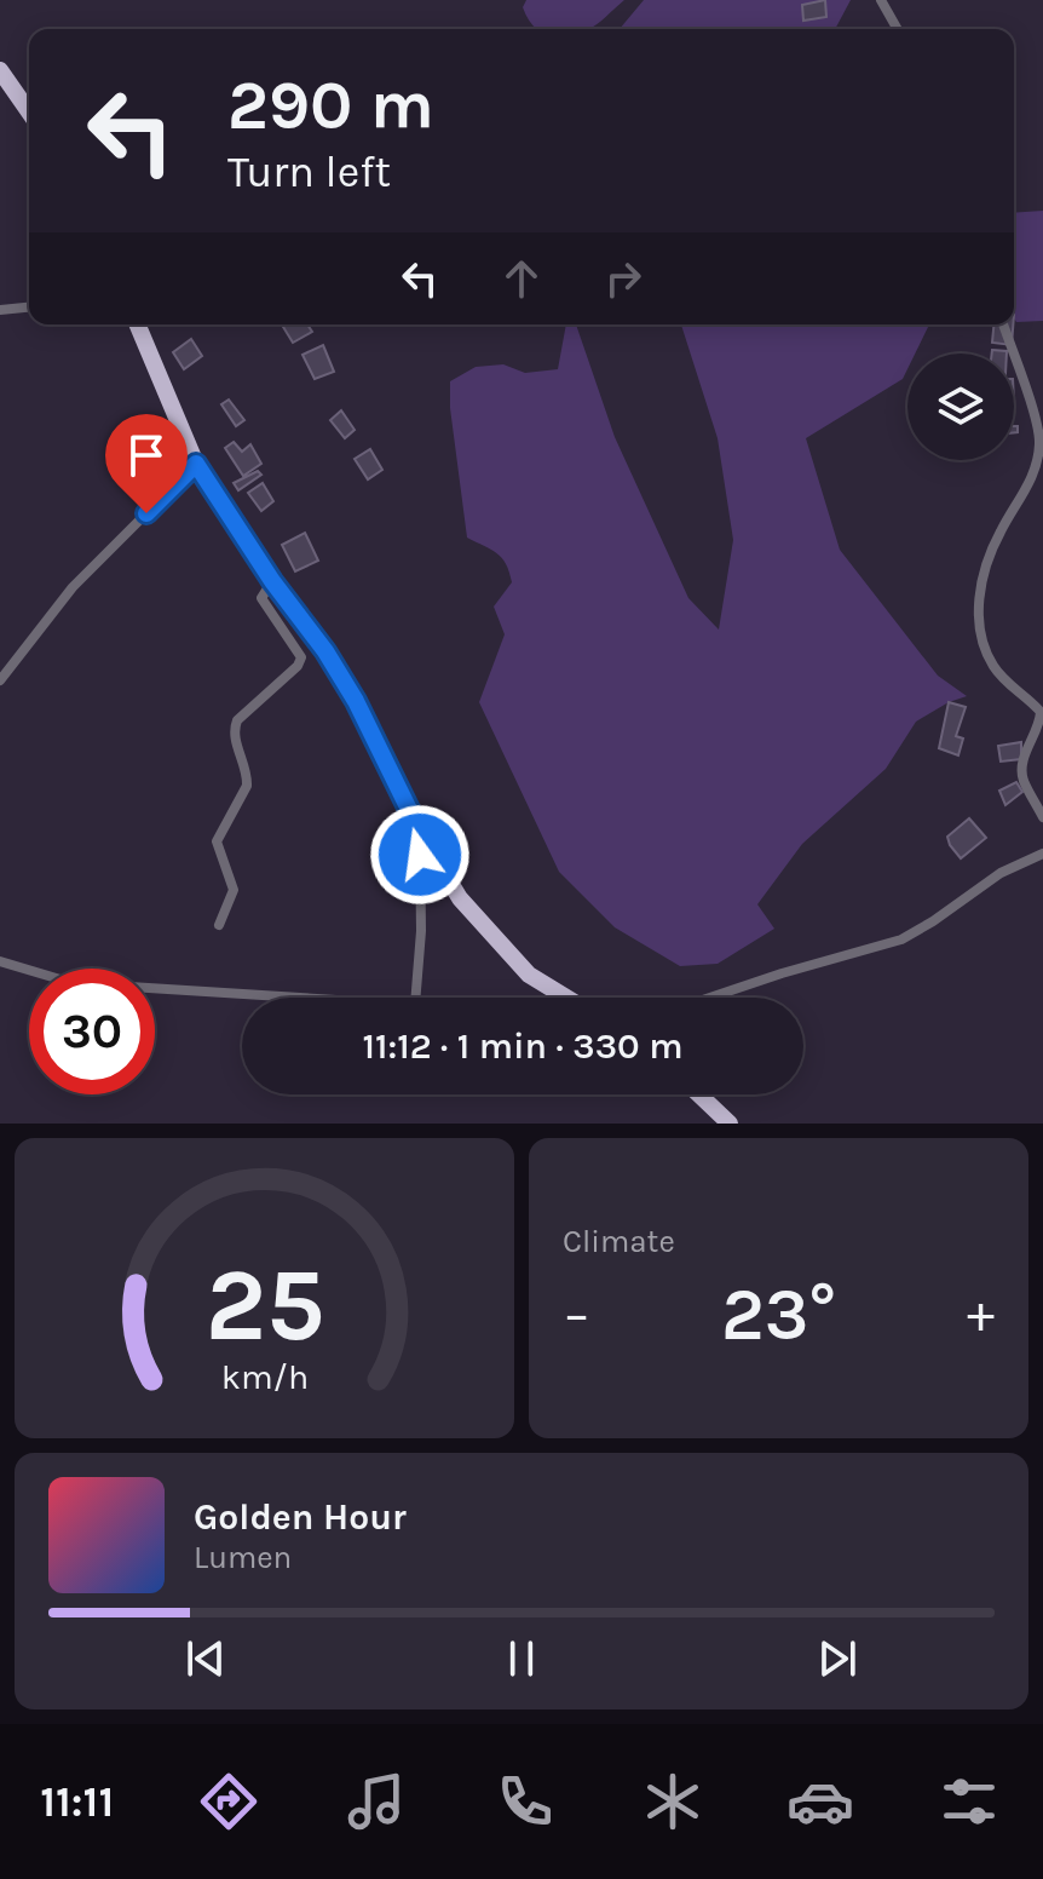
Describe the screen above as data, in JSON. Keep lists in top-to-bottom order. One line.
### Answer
{"page":{"turn":["290 m","Turn left"],"limit":"30","trip":"11:12 · 1 min · 330 m","tile":"Climate","heat":["−","23°","+"],"song":["Golden Hour","Lumen"],"tabs":"11:11","gauge":["25","km/h"]}}
